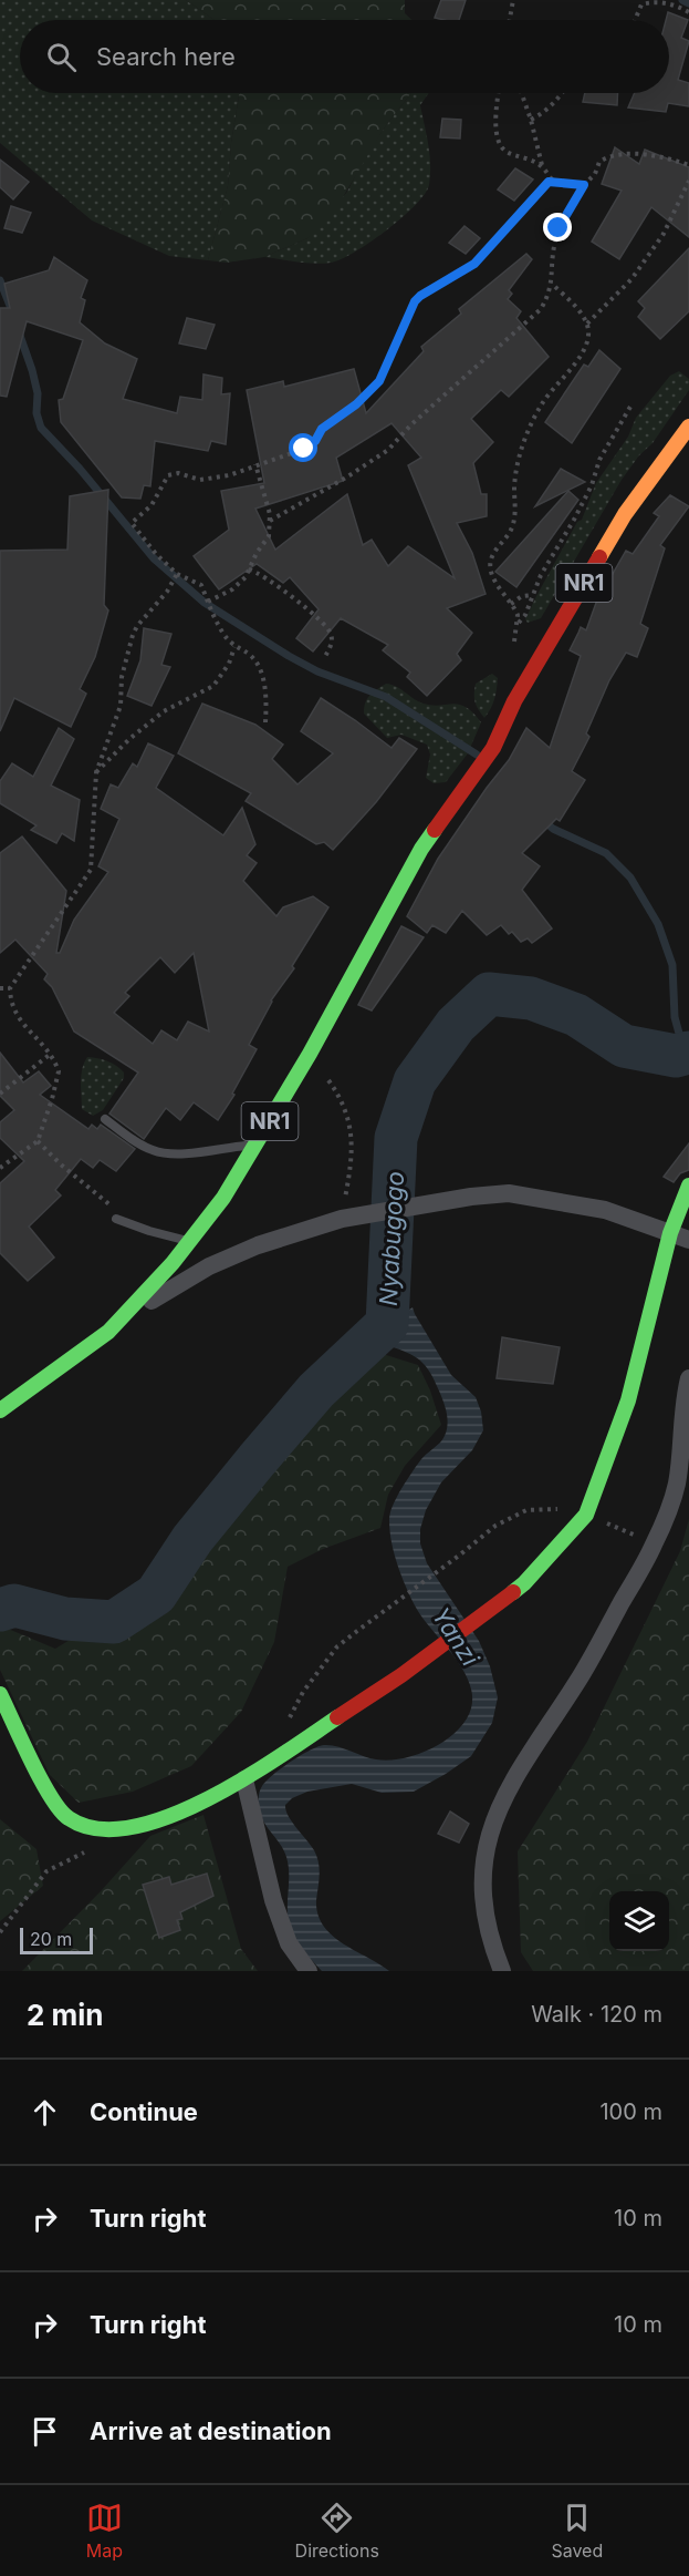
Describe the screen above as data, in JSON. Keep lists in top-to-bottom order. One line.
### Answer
{"streets":{"main road":["NR1"]},"water":["Nyabugogo","Yanzi"],"scale_bar":"20 m","page":{"search":"Search here","scale":"20 m","heading":["2 min","Walk · 120 m"],"list":[["Continue","100 m"],["Turn right","10 m"],["Turn right","10 m"],"Arrive at destination"],"nav":["Map","Directions","Saved"]}}
